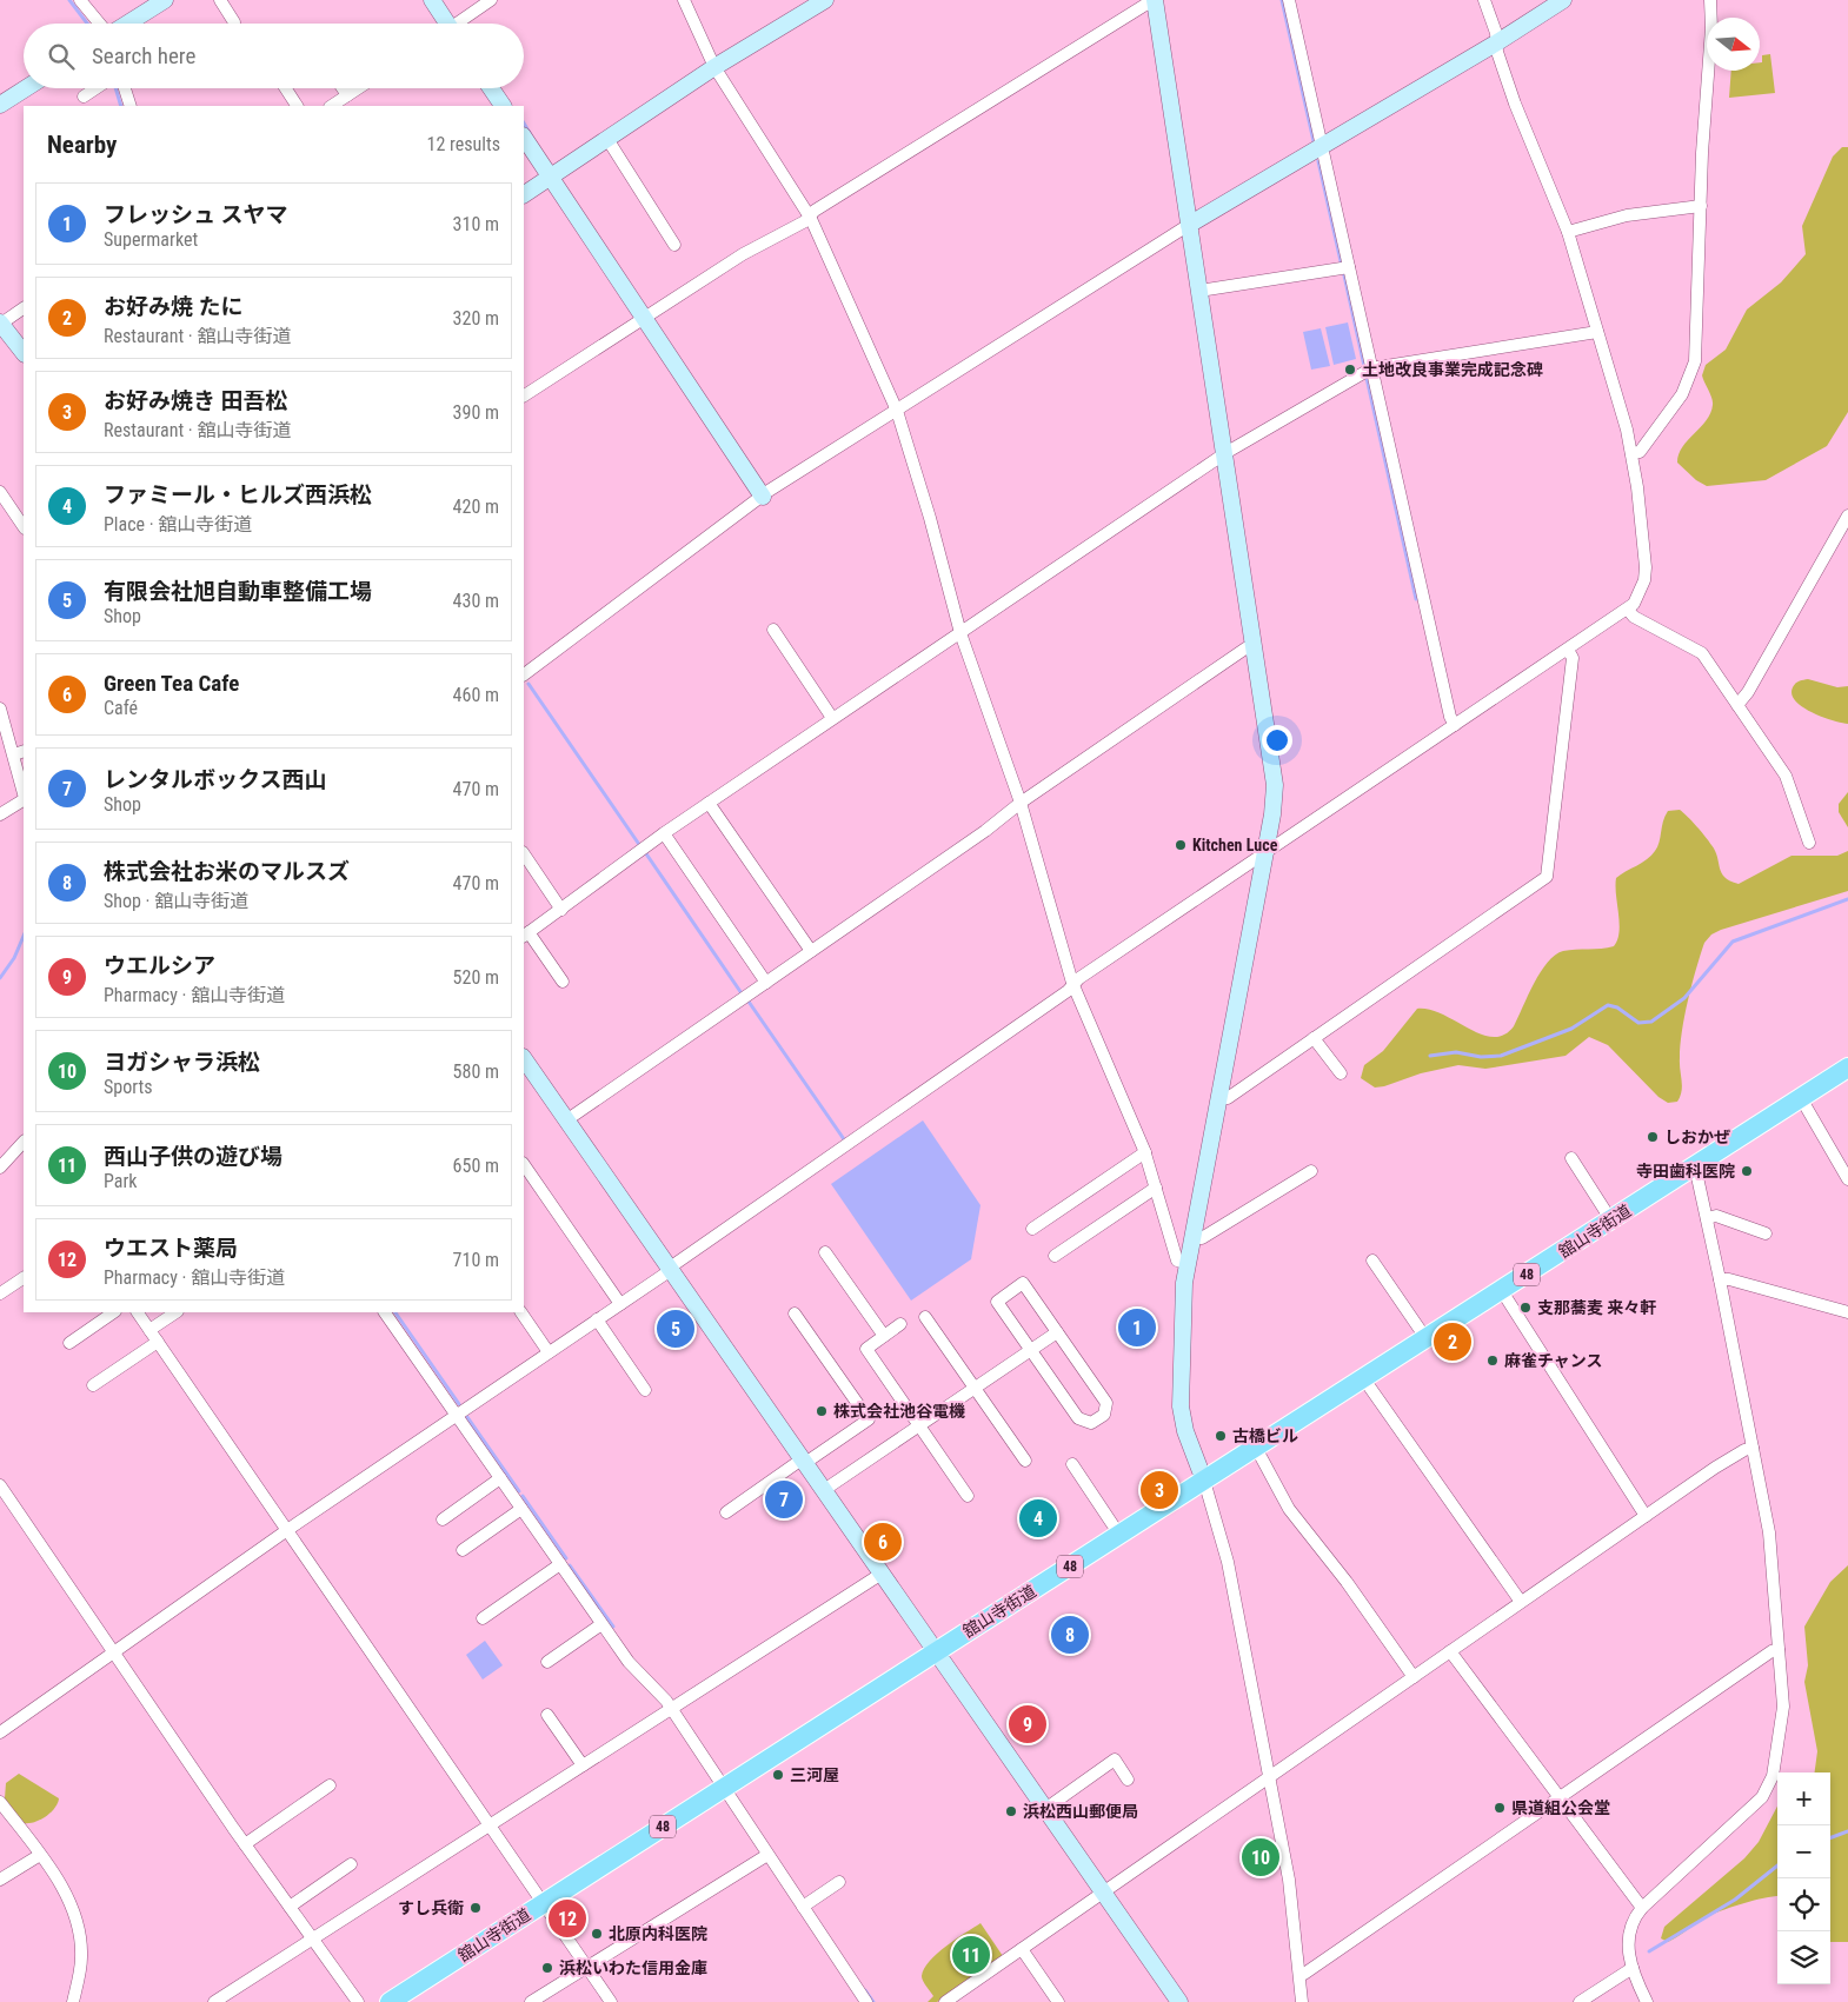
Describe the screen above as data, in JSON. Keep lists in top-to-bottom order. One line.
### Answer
{"streets":{"main road":["舘山寺街道","48"]},"places":["土地改良事業完成記念碑","Kitchen Luce","しおかぜ","寺田歯科医院","支那蕎麦 来々軒","麻雀チャンス","株式会社池谷電機","古橋ビル","三河屋","県道組公会堂","浜松西山郵便局","すし兵衛","北原内科医院","浜松いわた信用金庫"],"north":"right","page":{"search":"Search here","heading":["Nearby","12 results"],"list":[{"mark":"1","name":"フレッシュ スヤマ","note":"Supermarket","value":"310 m"},{"mark":"2","name":"お好み焼 たに","note":"Restaurant · 舘山寺街道","value":"320 m"},{"mark":"3","name":"お好み焼き 田吾松","note":"Restaurant · 舘山寺街道","value":"390 m"},{"mark":"4","name":"ファミール・ヒルズ西浜松","note":"Place · 舘山寺街道","value":"420 m"},{"mark":"5","name":"有限会社旭自動車整備工場","note":"Shop","value":"430 m"},{"mark":"6","name":"Green Tea Cafe","note":"Café","value":"460 m"},{"mark":"7","name":"レンタルボックス西山","note":"Shop","value":"470 m"},{"mark":"8","name":"株式会社お米のマルスズ","note":"Shop · 舘山寺街道","value":"470 m"},{"mark":"9","name":"ウエルシア","note":"Pharmacy · 舘山寺街道","value":"520 m"},{"mark":"10","name":"ヨガシャラ浜松","note":"Sports","value":"580 m"},{"mark":"11","name":"西山子供の遊び場","note":"Park","value":"650 m"},{"mark":"12","name":"ウエスト薬局","note":"Pharmacy · 舘山寺街道","value":"710 m"}],"pins":["1","5","2","3","7","4","6","8","9","10","12","11"],"map_buttons":["+","−"]}}
